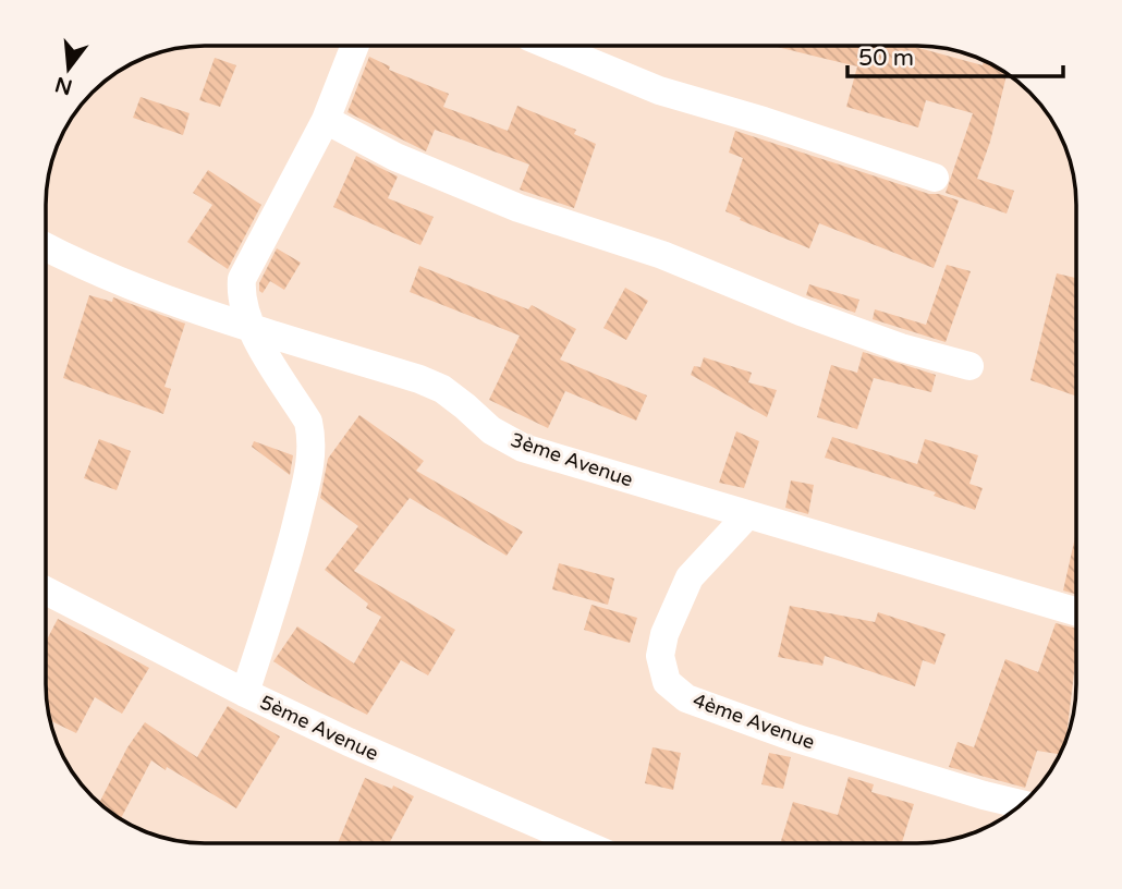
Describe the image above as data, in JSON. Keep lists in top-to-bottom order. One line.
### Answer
{"streets":{"street":["3ème Avenue","4ème Avenue","5ème Avenue"]},"crossings":[["3ème Avenue","4ème Avenue"]],"scale_bar":"50 m","north":"bottom"}
